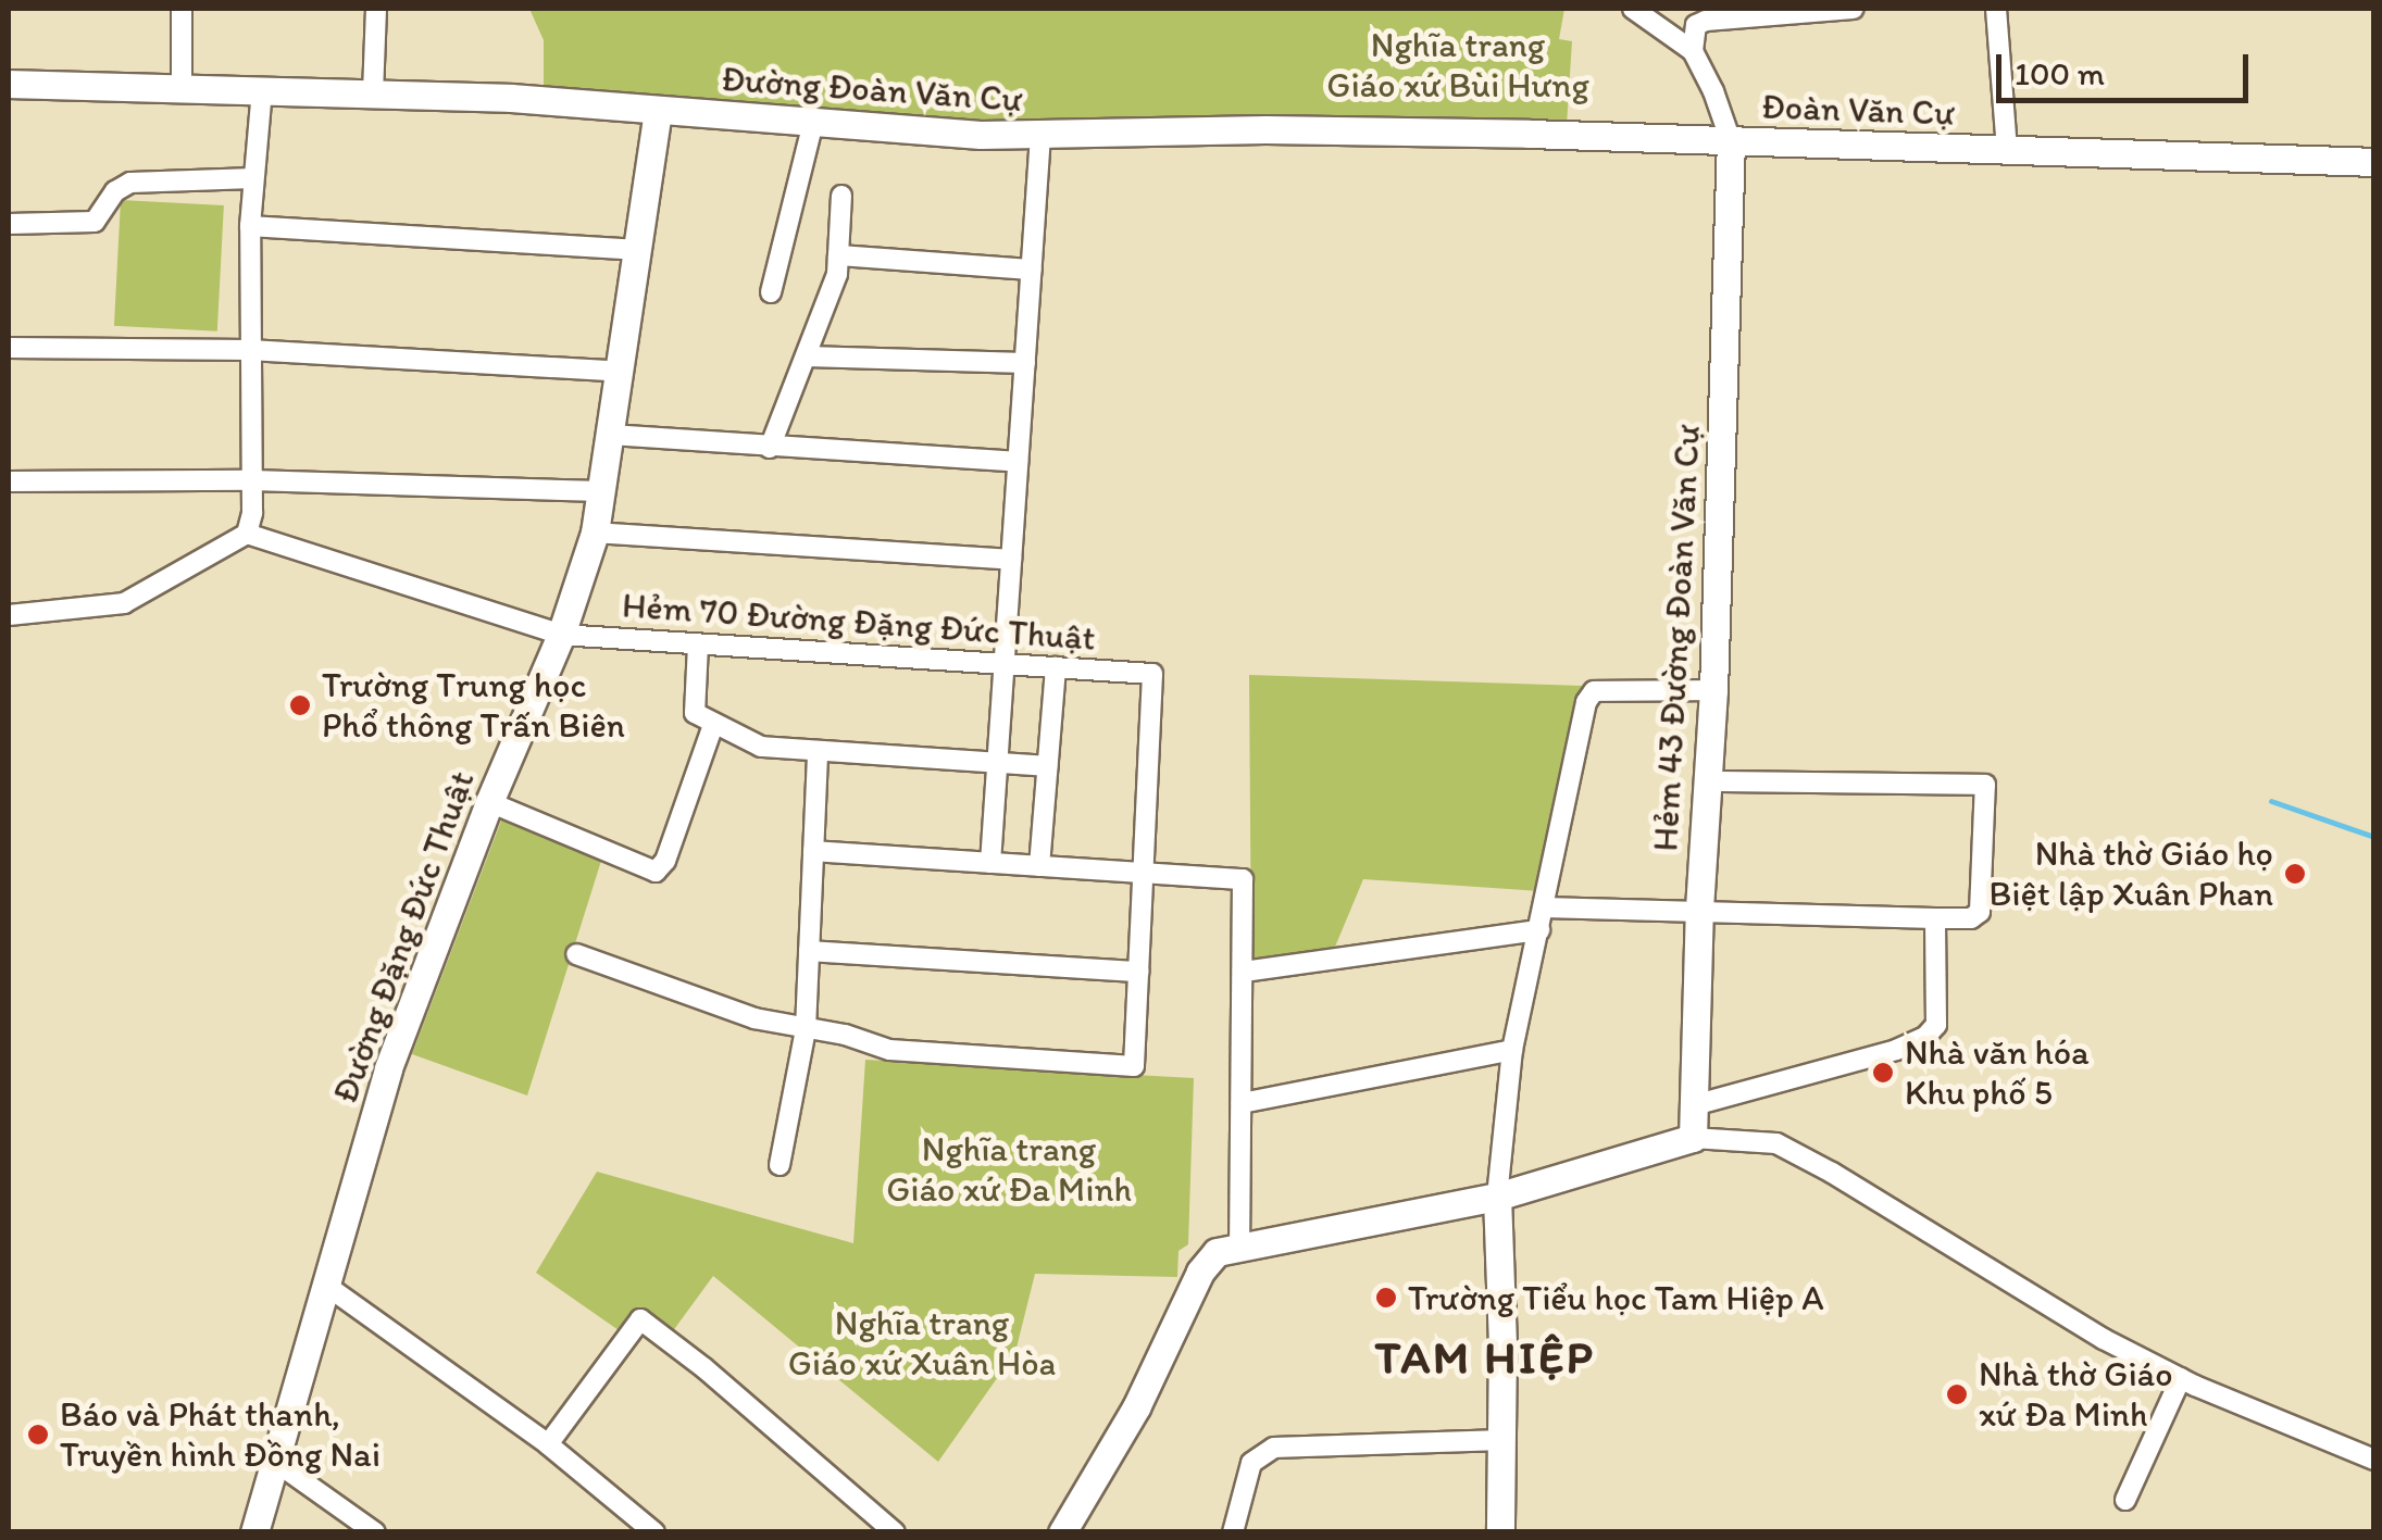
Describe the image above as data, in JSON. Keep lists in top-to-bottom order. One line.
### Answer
{"streets":{"street":["Đường Đoàn Văn Cự","Đoàn Văn Cự","Hẻm 70 Đường Đặng Đức Thuật","Hẻm 43 Đường Đoàn Văn Cự","Đường Đặng Đức Thuật"]},"crossings":[["Đường Đoàn Văn Cự","Đoàn Văn Cự"],["Đường Đoàn Văn Cự","Hẻm 43 Đường Đoàn Văn Cự"],["Đường Đoàn Văn Cự","Đường Đặng Đức Thuật"],["Đoàn Văn Cự","Hẻm 43 Đường Đoàn Văn Cự"],["Hẻm 70 Đường Đặng Đức Thuật","Đường Đặng Đức Thuật"]],"districts":["TAM HIỆP"],"parks":["Nghĩa trang Giáo xứ Bùi Hưng","Nghĩa trang Giáo xứ Đa Minh","Nghĩa trang Giáo xứ Xuân Hòa"],"places":["Trường Trung học Phổ thông Trấn Biên","Nhà thờ Giáo họ Biệt lập Xuân Phan","Nhà văn hóa Khu phố 5","Trường Tiểu học Tam Hiệp A","Nhà thờ Giáo xứ Đa Minh","Báo và Phát thanh, Truyền hình Đồng Nai"],"scale_bar":"100 m"}
